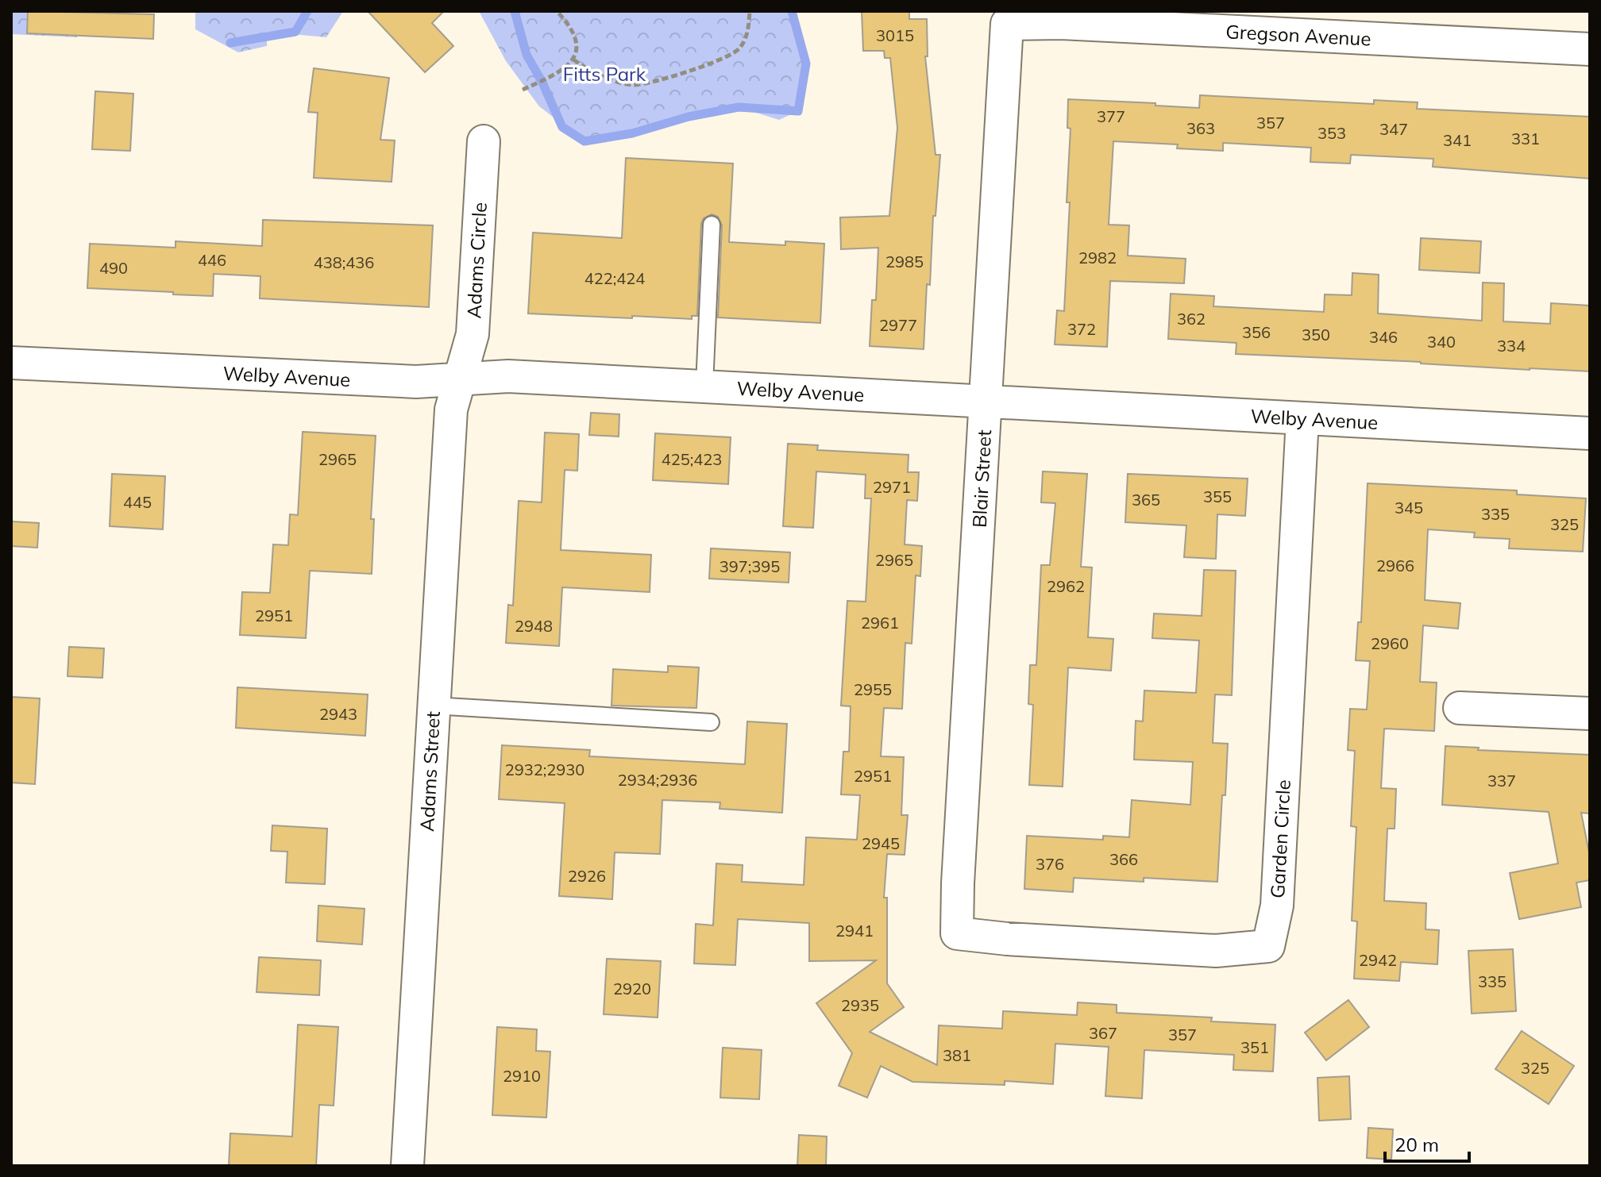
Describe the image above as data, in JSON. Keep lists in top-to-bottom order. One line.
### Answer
{"streets":{"street":["Gregson Avenue","Adams Circle","Welby Avenue","Blair Street","Adams Street","Garden Circle"]},"crossings":[["Gregson Avenue","Blair Street"],["Adams Circle","Welby Avenue"],["Adams Circle","Adams Street"],["Welby Avenue","Blair Street"],["Welby Avenue","Adams Street"],["Welby Avenue","Garden Circle"],["Blair Street","Garden Circle"]],"parks":["Fitts Park"],"house_numbers":["3015","377","357","363","347","353","331","341","2982","446","2985","438;436","490","422;424","362","2977","372","356","350","346","340","334","2965","425;423","2971","355","365","445","345","335","325","2965","2966","397;395","2962","2951","2961","2948","2960","2955","2943","2932;2930","2951","2934;2936","337","2945","366","376","2926","2941","2942","335","2920","2935","367","357","351","381","325","2910"],"scale_bar":"20 m"}
